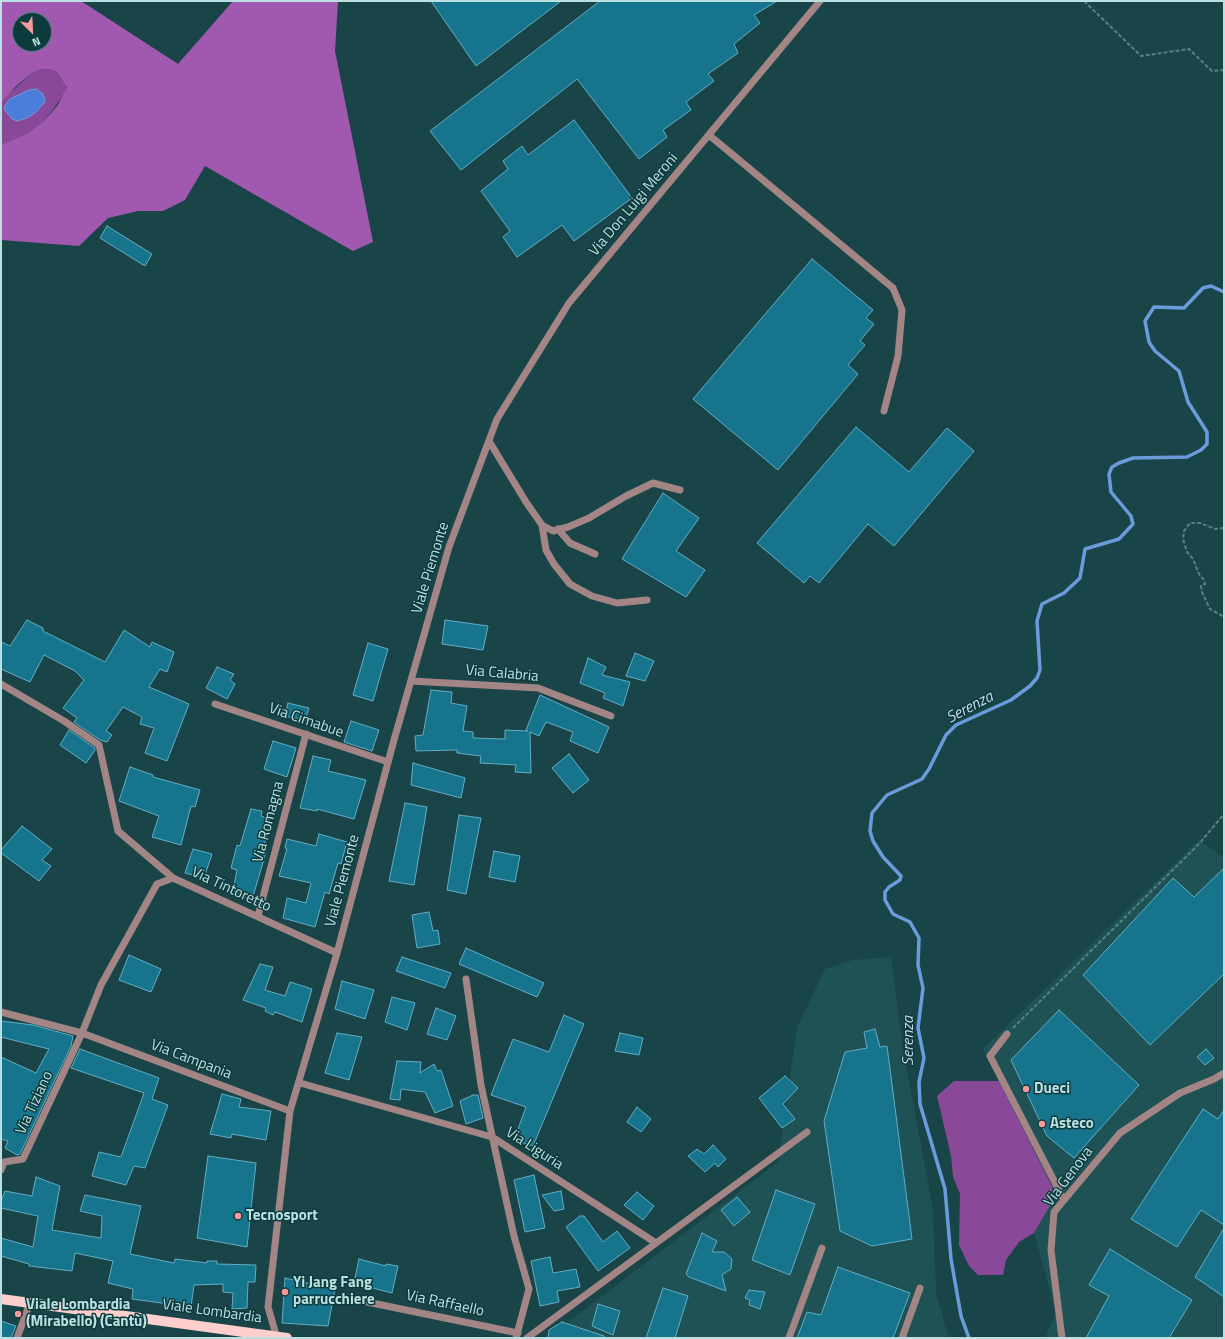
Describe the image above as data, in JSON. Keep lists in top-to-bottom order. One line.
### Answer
{"streets":{"main road":["Viale Lombardia"],"street":["Via Don Luigi Meroni","Viale Piemonte","Via Calabria","Via Cimabue","Via Romagna","Via Tintoretto","Via Campania","Via Tiziano","Via Liguria","Via Genova","Via Raffaello"]},"crossings":[["Via Don Luigi Meroni","Viale Piemonte"],["Viale Piemonte","Via Calabria"],["Viale Piemonte","Via Cimabue"],["Viale Piemonte","Via Tintoretto"],["Viale Piemonte","Via Campania"],["Viale Piemonte","Viale Lombardia"],["Via Cimabue","Via Romagna"],["Via Romagna","Via Tintoretto"],["Via Tintoretto","Via Campania"],["Via Tintoretto","Via Tiziano"],["Via Campania","Via Tiziano"]],"water":["Serenza"],"places":["Dueci","Asteco","Tecnosport","Yi Jang Fang parrucchiere","Viale Lombardia (Mirabello) (Cantù)"],"north":"bottom right"}
